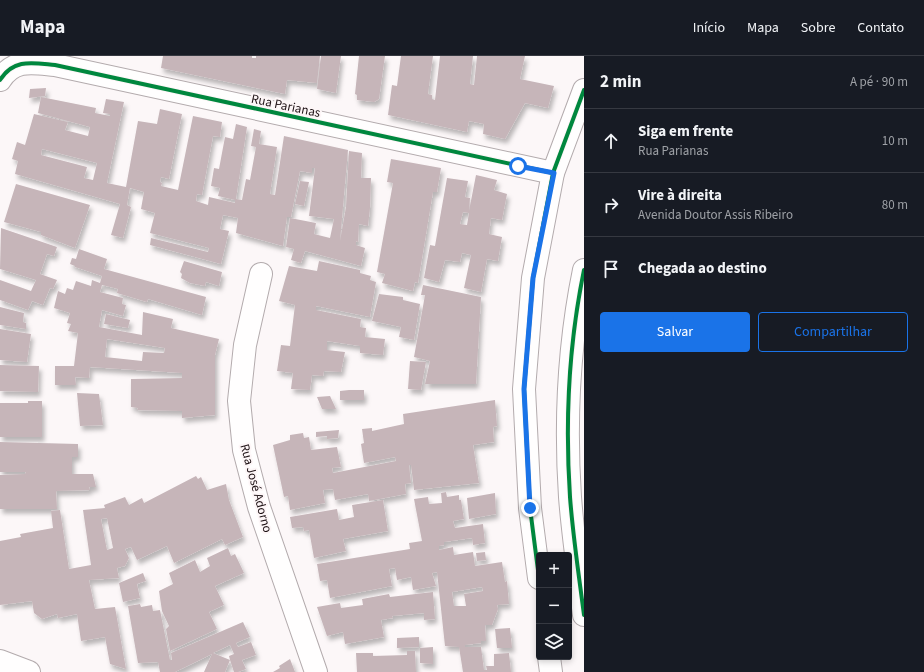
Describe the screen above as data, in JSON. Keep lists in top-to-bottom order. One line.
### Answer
{"streets":{"street":["Rua Parianas","Rua José Adorno"]},"page":{"header":"Mapa","nav":["Início","Mapa","Sobre","Contato"],"heading":["2 min","A pé · 90 m"],"list":[["Siga em frente","Rua Parianas","10 m"],["Vire à direita","Avenida Doutor Assis Ribeiro","80 m"],"Chegada ao destino"],"buttons":["Salvar","Compartilhar"],"map_buttons":["+","−"]}}
